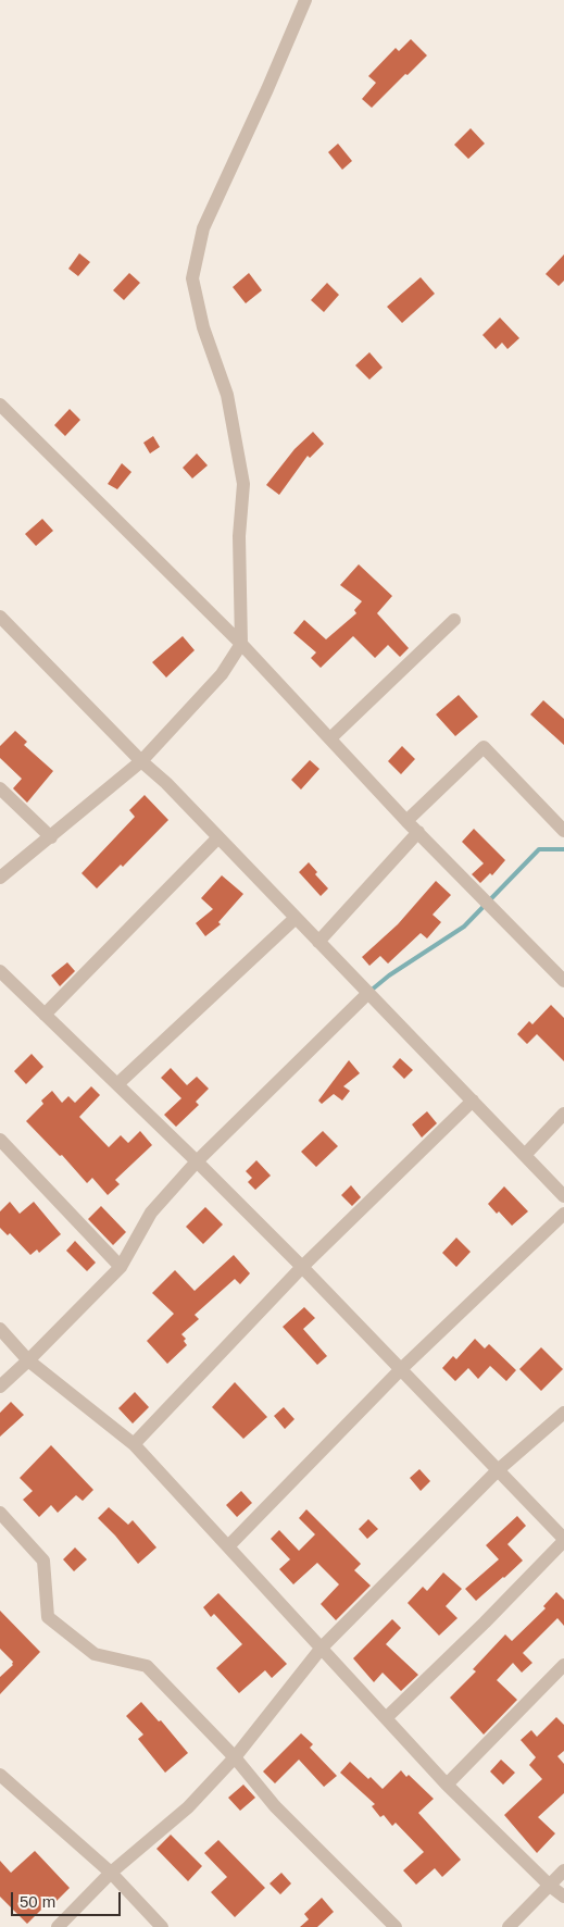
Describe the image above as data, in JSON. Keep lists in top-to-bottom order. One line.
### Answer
{"scale_bar":"50 m"}
